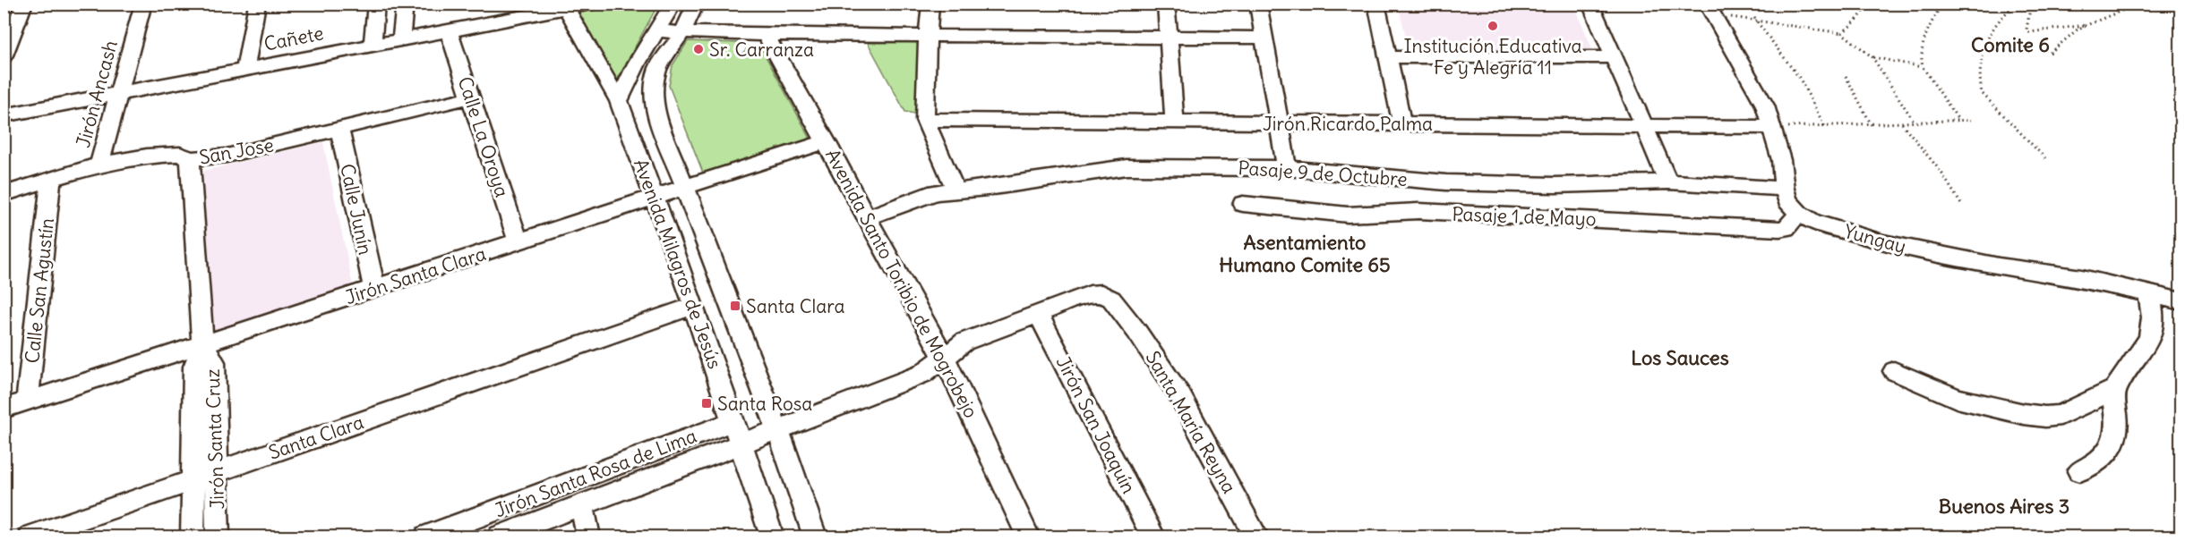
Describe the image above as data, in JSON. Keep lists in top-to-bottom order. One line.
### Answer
{"streets":{"street":["Cañete","Jirón Ancash","Jirón Ricardo Palma","Calle La Oroya","San Jose","Pasaje 9 de Octubre","Calle Junín","Pasaje 1 de Mayo","Yungay","Avenida Milagros de Jesús","Jirón Santa Clara","Avenida Santo Toribio de Mogrobejo","Calle San Agustín","Santa María Reyna","Jirón San Joaquín","Santa Clara","Jirón Santa Cruz","Jirón Santa Rosa de Lima"]},"crossings":[["Cañete","Jirón Ancash"],["Cañete","Calle La Oroya"],["Cañete","Avenida Milagros de Jesús"],["Jirón Ancash","San Jose"],["Calle La Oroya","San Jose"],["Calle La Oroya","Jirón Santa Clara"],["San Jose","Calle Junín"],["San Jose","Calle San Agustín"],["San Jose","Jirón Santa Cruz"],["Pasaje 9 de Octubre","Avenida Santo Toribio de Mogrobejo"],["Calle Junín","Jirón Santa Clara"],["Pasaje 1 de Mayo","Yungay"],["Avenida Milagros de Jesús","Jirón Santa Clara"],["Avenida Milagros de Jesús","Santa María Reyna"],["Avenida Milagros de Jesús","Santa Clara"],["Avenida Milagros de Jesús","Jirón Santa Rosa de Lima"],["Jirón Santa Clara","Avenida Santo Toribio de Mogrobejo"],["Jirón Santa Clara","Calle San Agustín"],["Jirón Santa Clara","Jirón Santa Cruz"],["Avenida Santo Toribio de Mogrobejo","Santa María Reyna"],["Santa María Reyna","Jirón San Joaquín"],["Santa María Reyna","Jirón Santa Rosa de Lima"],["Santa Clara","Jirón Santa Cruz"]],"districts":["Comite 6","Asentamiento Humano Comite 65","Los Sauces","Buenos Aires 3"],"places":{"other":["Institución Educativa Fe y Alegría 11","Sr. Carranza"],"transit":["Santa Clara","Santa Rosa"]}}
